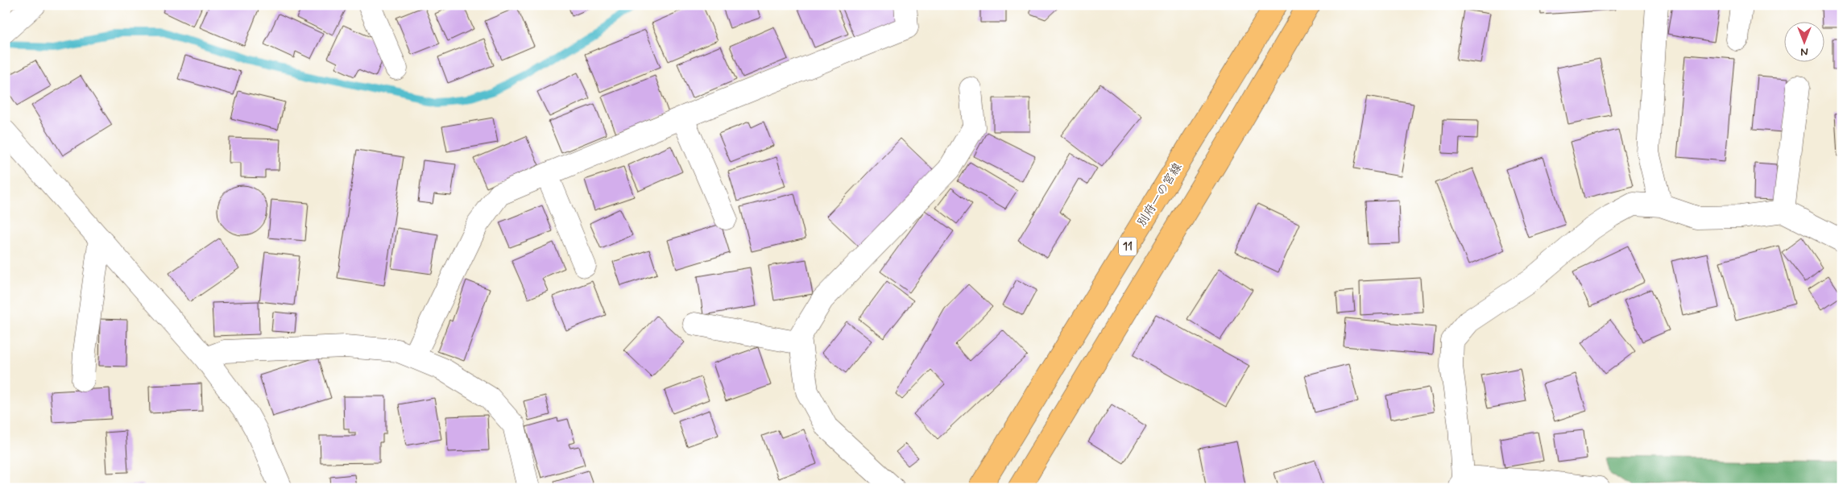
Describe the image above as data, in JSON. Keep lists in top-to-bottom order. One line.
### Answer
{"streets":{"main road":["別府一の宮線","11"]},"north":"bottom"}
